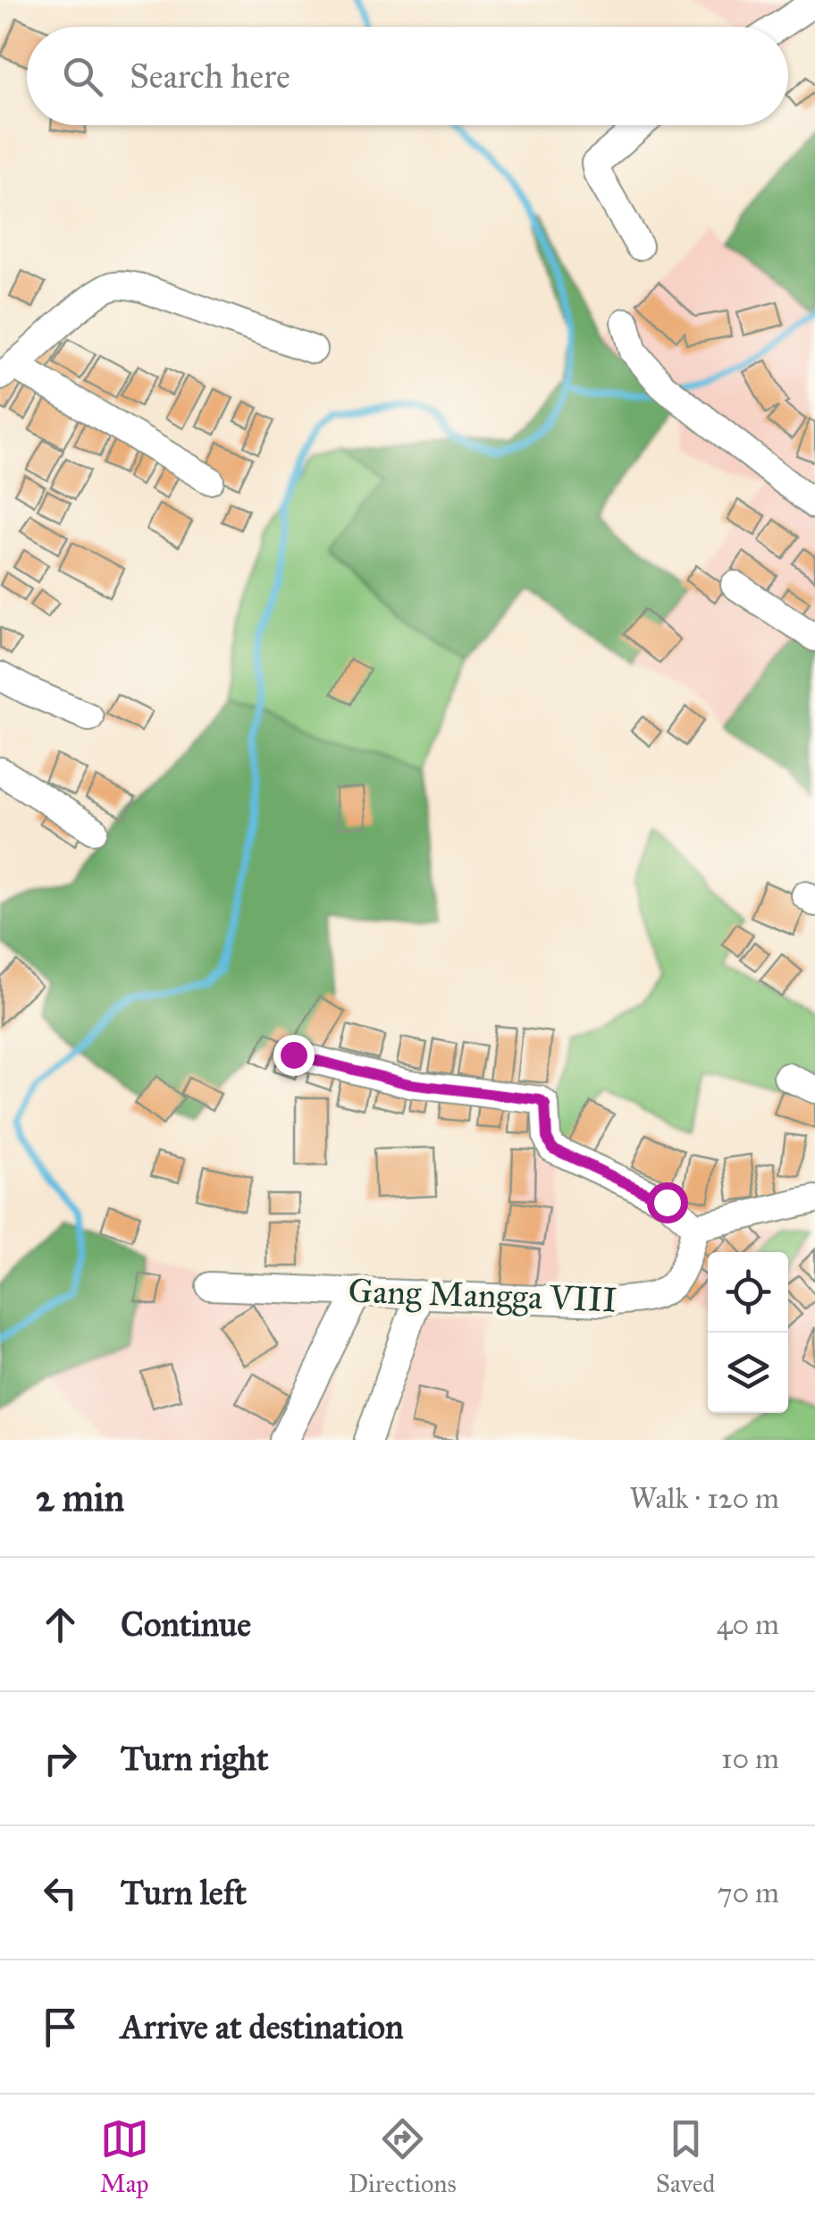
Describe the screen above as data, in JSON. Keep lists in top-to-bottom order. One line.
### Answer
{"streets":{"street":["Gang Mangga VIII"]},"page":{"search":"Search here","heading":["2 min","Walk · 120 m"],"list":[["Continue","40 m"],["Turn right","10 m"],["Turn left","70 m"],"Arrive at destination"],"nav":["Map","Directions","Saved"]}}
